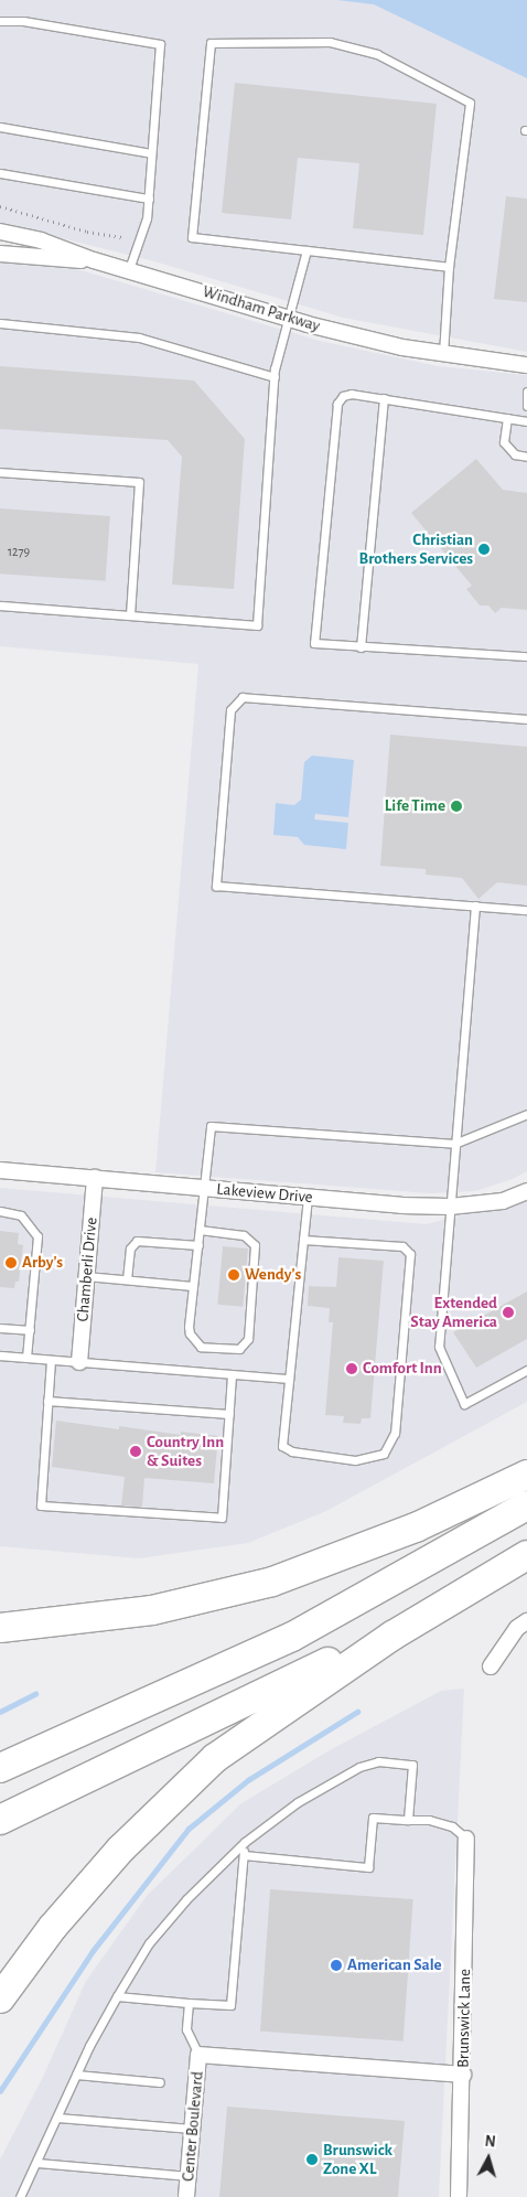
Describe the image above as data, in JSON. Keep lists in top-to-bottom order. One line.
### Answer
{"streets":{"street":["Windham Parkway","Lakeview Drive","Chamberli Drive","Brunswick Lane","Center Boulevard"]},"crossings":[["Lakeview Drive","Chamberli Drive"]],"places":["Christian Brothers Services","Life Time","Arby's","Wendy's","Extended Stay America","Comfort Inn","Country Inn & Suites","American Sale","Brunswick Zone XL"],"house_numbers":["1279"],"north":"top"}
